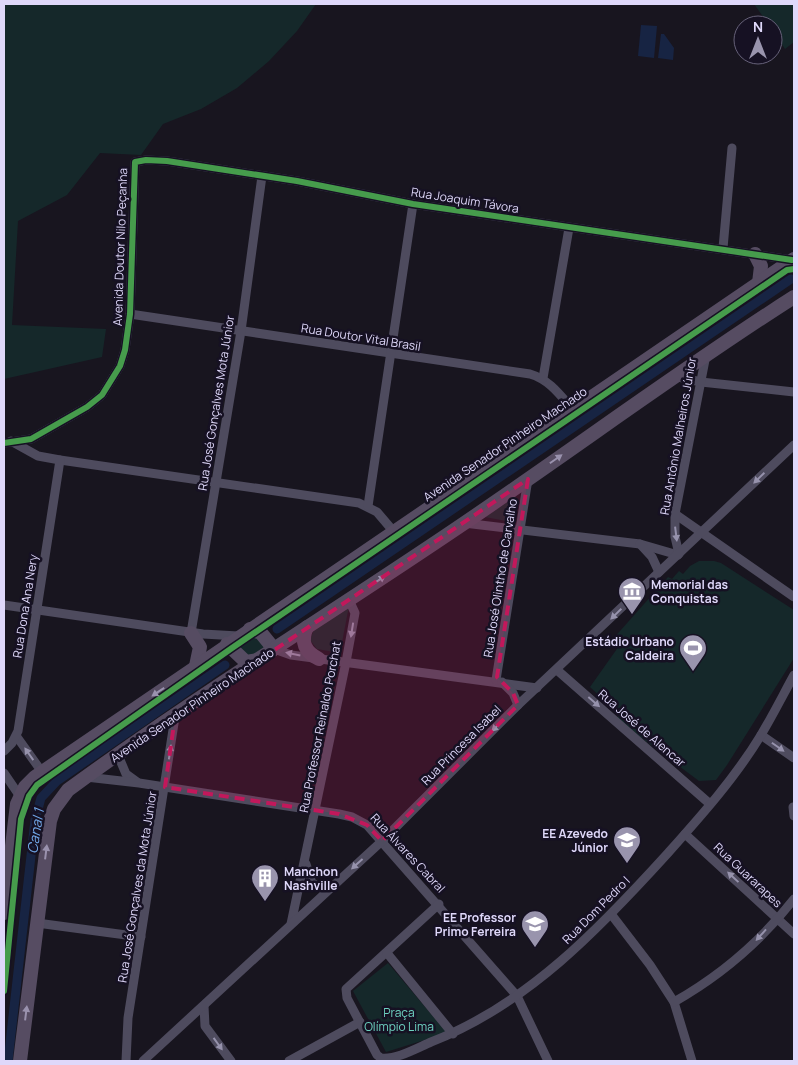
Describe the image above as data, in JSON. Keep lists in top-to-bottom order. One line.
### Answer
{"streets":{"main road":["Avenida Senador Pinheiro Machado"],"street":["Rua Joaquim Távora","Avenida Doutor Nilo Peçanha","Rua Doutor Vital Brasil","Rua José Gonçalves Mota Júnior","Rua Antônio Malheiros Júnior","Rua José Olintho de Carvalho","Rua Dona Ana Nery","Rua Professor Reinaldo Porchat","Rua José de Alencar","Rua Princesa Isabel","Rua Álvares Cabral","Rua Guararapes","Rua José Gonçalves da Mota Júnior","Rua Dom Pedro I"]},"crossings":[["Rua Joaquim Távora","Avenida Doutor Nilo Peçanha"],["Rua Joaquim Távora","Rua José Gonçalves Mota Júnior"],["Rua Joaquim Távora","Avenida Senador Pinheiro Machado"],["Avenida Doutor Nilo Peçanha","Rua Doutor Vital Brasil"],["Rua Doutor Vital Brasil","Rua José Gonçalves Mota Júnior"],["Rua Antônio Malheiros Júnior","Avenida Senador Pinheiro Machado"],["Rua Antônio Malheiros Júnior","Rua Princesa Isabel"],["Avenida Senador Pinheiro Machado","Rua José Olintho de Carvalho"],["Avenida Senador Pinheiro Machado","Rua Professor Reinaldo Porchat"],["Avenida Senador Pinheiro Machado","Rua Álvares Cabral"],["Avenida Senador Pinheiro Machado","Rua José Gonçalves da Mota Júnior"],["Rua Professor Reinaldo Porchat","Rua Princesa Isabel"],["Rua Professor Reinaldo Porchat","Rua Álvares Cabral"],["Rua José de Alencar","Rua Princesa Isabel"],["Rua José de Alencar","Rua Dom Pedro I"],["Rua Princesa Isabel","Rua Álvares Cabral"],["Rua Álvares Cabral","Rua José Gonçalves da Mota Júnior"],["Rua Álvares Cabral","Rua Dom Pedro I"],["Rua Guararapes","Rua Dom Pedro I"]],"one_way":["Rua José de Alencar","Rua Princesa Isabel","Rua Guararapes"],"water":["Canal 1"],"parks":["Praça Olímpio Lima"],"places":{"museum":["Memorial das Conquistas"],"sports":["Estádio Urbano Caldeira"],"school or university":["EE Azevedo Júnior","EE Professor Primo Ferreira"],"building":["Manchon Nashville"]},"north":"top"}
